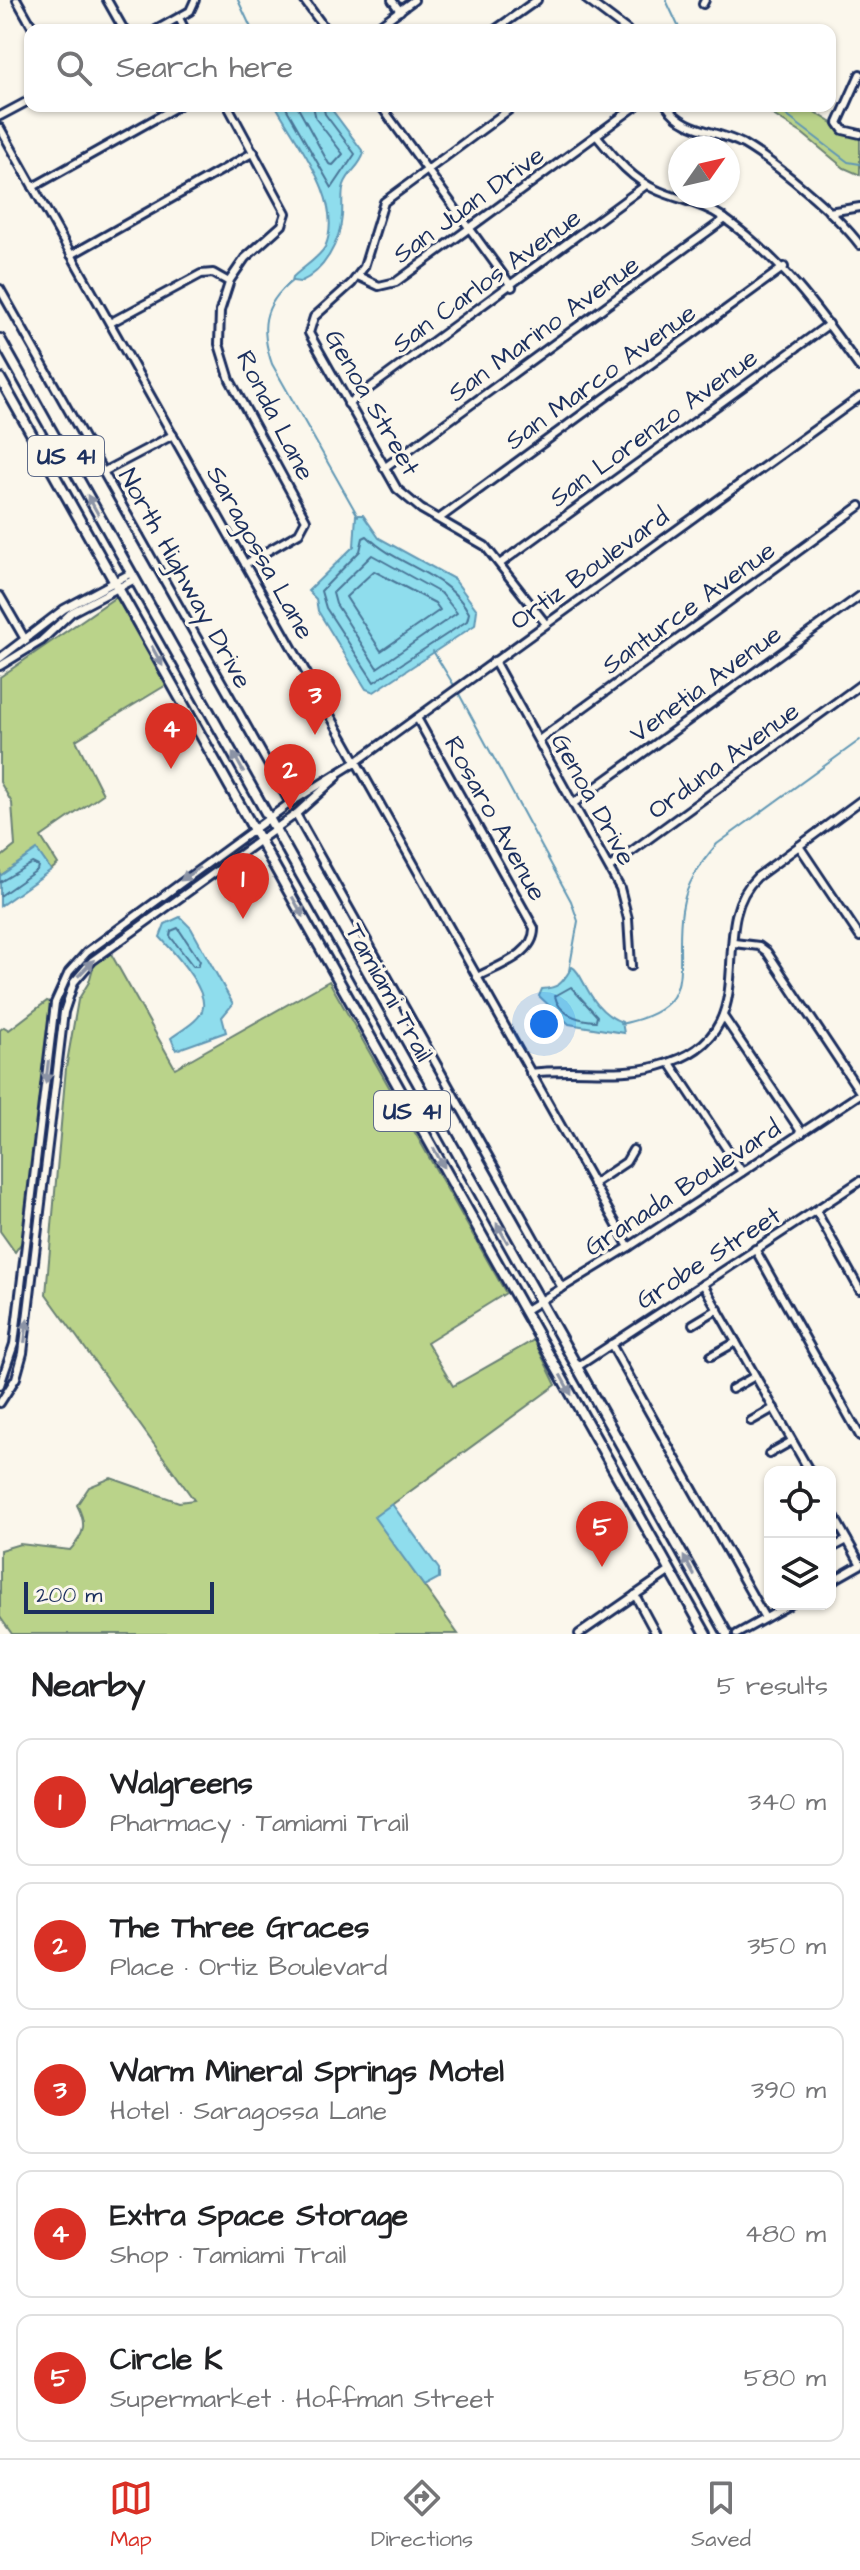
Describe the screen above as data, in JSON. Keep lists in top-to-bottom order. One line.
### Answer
{"streets":{"main road":["US 41","Tamiami Trail"],"street":["San Juan Drive","San Carlos Avenue","San Marino Avenue","San Marco Avenue","Genoa Street","Ronda Lane","San Lorenzo Avenue","Saragossa Lane","Ortiz Boulevard","North Highway Drive","Santurce Avenue","Venetia Avenue","Orduna Avenue","Genoa Drive","Rosaro Avenue","Granada Boulevard","Grobe Street"]},"crossings":[["San Juan Drive","Genoa Street"],["San Carlos Avenue","Genoa Street"],["San Marino Avenue","Genoa Street"],["San Marco Avenue","Genoa Street"],["Genoa Street","San Lorenzo Avenue"],["Genoa Street","Ortiz Boulevard"],["Ronda Lane","Saragossa Lane"],["US 41","Tamiami Trail"],["Saragossa Lane","Ortiz Boulevard"],["Saragossa Lane","Rosaro Avenue"],["Saragossa Lane","Granada Boulevard"],["Ortiz Boulevard","North Highway Drive"],["Ortiz Boulevard","Genoa Drive"],["Ortiz Boulevard","Rosaro Avenue"],["Ortiz Boulevard","Tamiami Trail"],["Santurce Avenue","Genoa Drive"],["Venetia Avenue","Genoa Drive"],["Orduna Avenue","Genoa Drive"],["Tamiami Trail","Granada Boulevard"],["Tamiami Trail","Grobe Street"]],"scale_bar":"200 m","north":"top right","page":{"search":"Search here","pins":["3","4","2","1","5"],"scale":"200 m","heading":["Nearby","5 results"],"list":[{"mark":"1","name":"Walgreens","note":"Pharmacy · Tamiami Trail","value":"340 m"},{"mark":"2","name":"The Three Graces","note":"Place · Ortiz Boulevard","value":"350 m"},{"mark":"3","name":"Warm Mineral Springs Motel","note":"Hotel · Saragossa Lane","value":"390 m"},{"mark":"4","name":"Extra Space Storage","note":"Shop · Tamiami Trail","value":"480 m"},{"mark":"5","name":"Circle K","note":"Supermarket · Hoffman Street","value":"580 m"}],"nav":["Map","Directions","Saved"]}}
